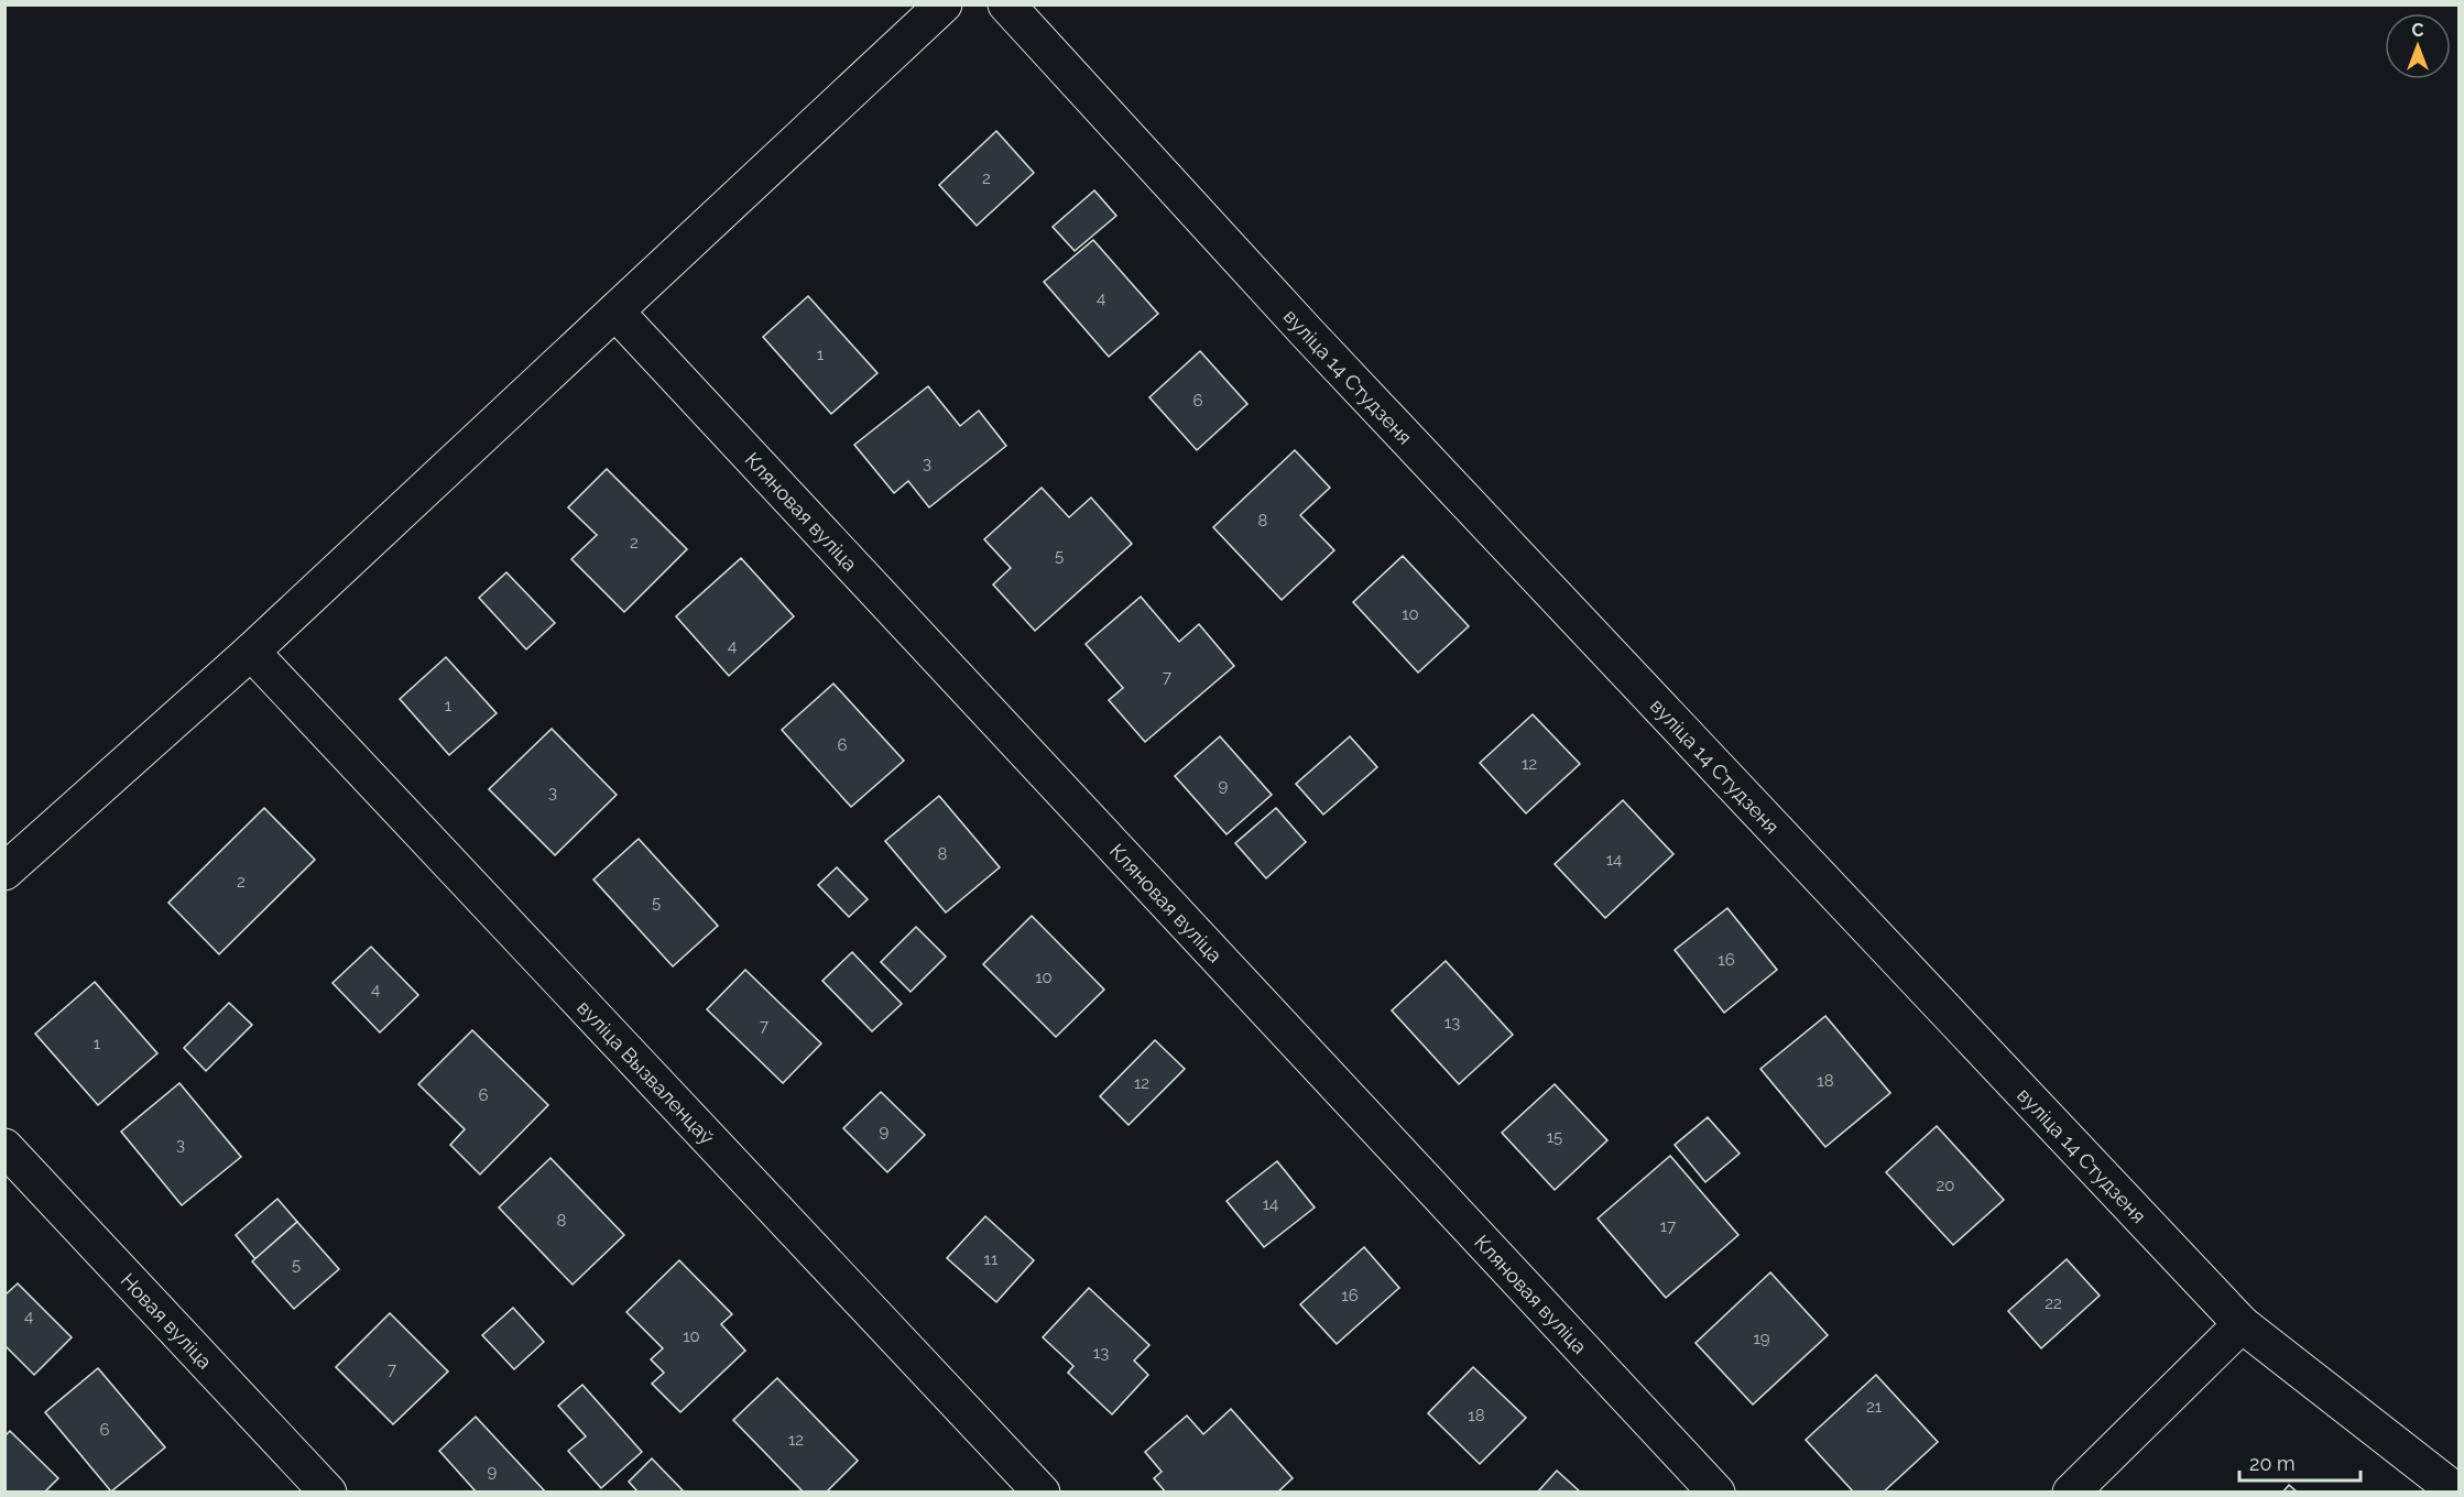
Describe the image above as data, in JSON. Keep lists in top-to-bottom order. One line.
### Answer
{"streets":{"street":["вуліца 14 Студзеня","Кляновая вуліца","вуліца Вызваленцаў","Новая вуліца"]},"house_numbers":["2","4","1","6","3","8","2","5","10","4","7","1","6","12","9","3","8","14","2","5","16","10","4","13","7","1","18","12","6","9","15","3","20","14","8","17","11","5","16","22","4","10","19","13","7","21","18","6","12","9"],"scale_bar":"20 m","north":"top"}
